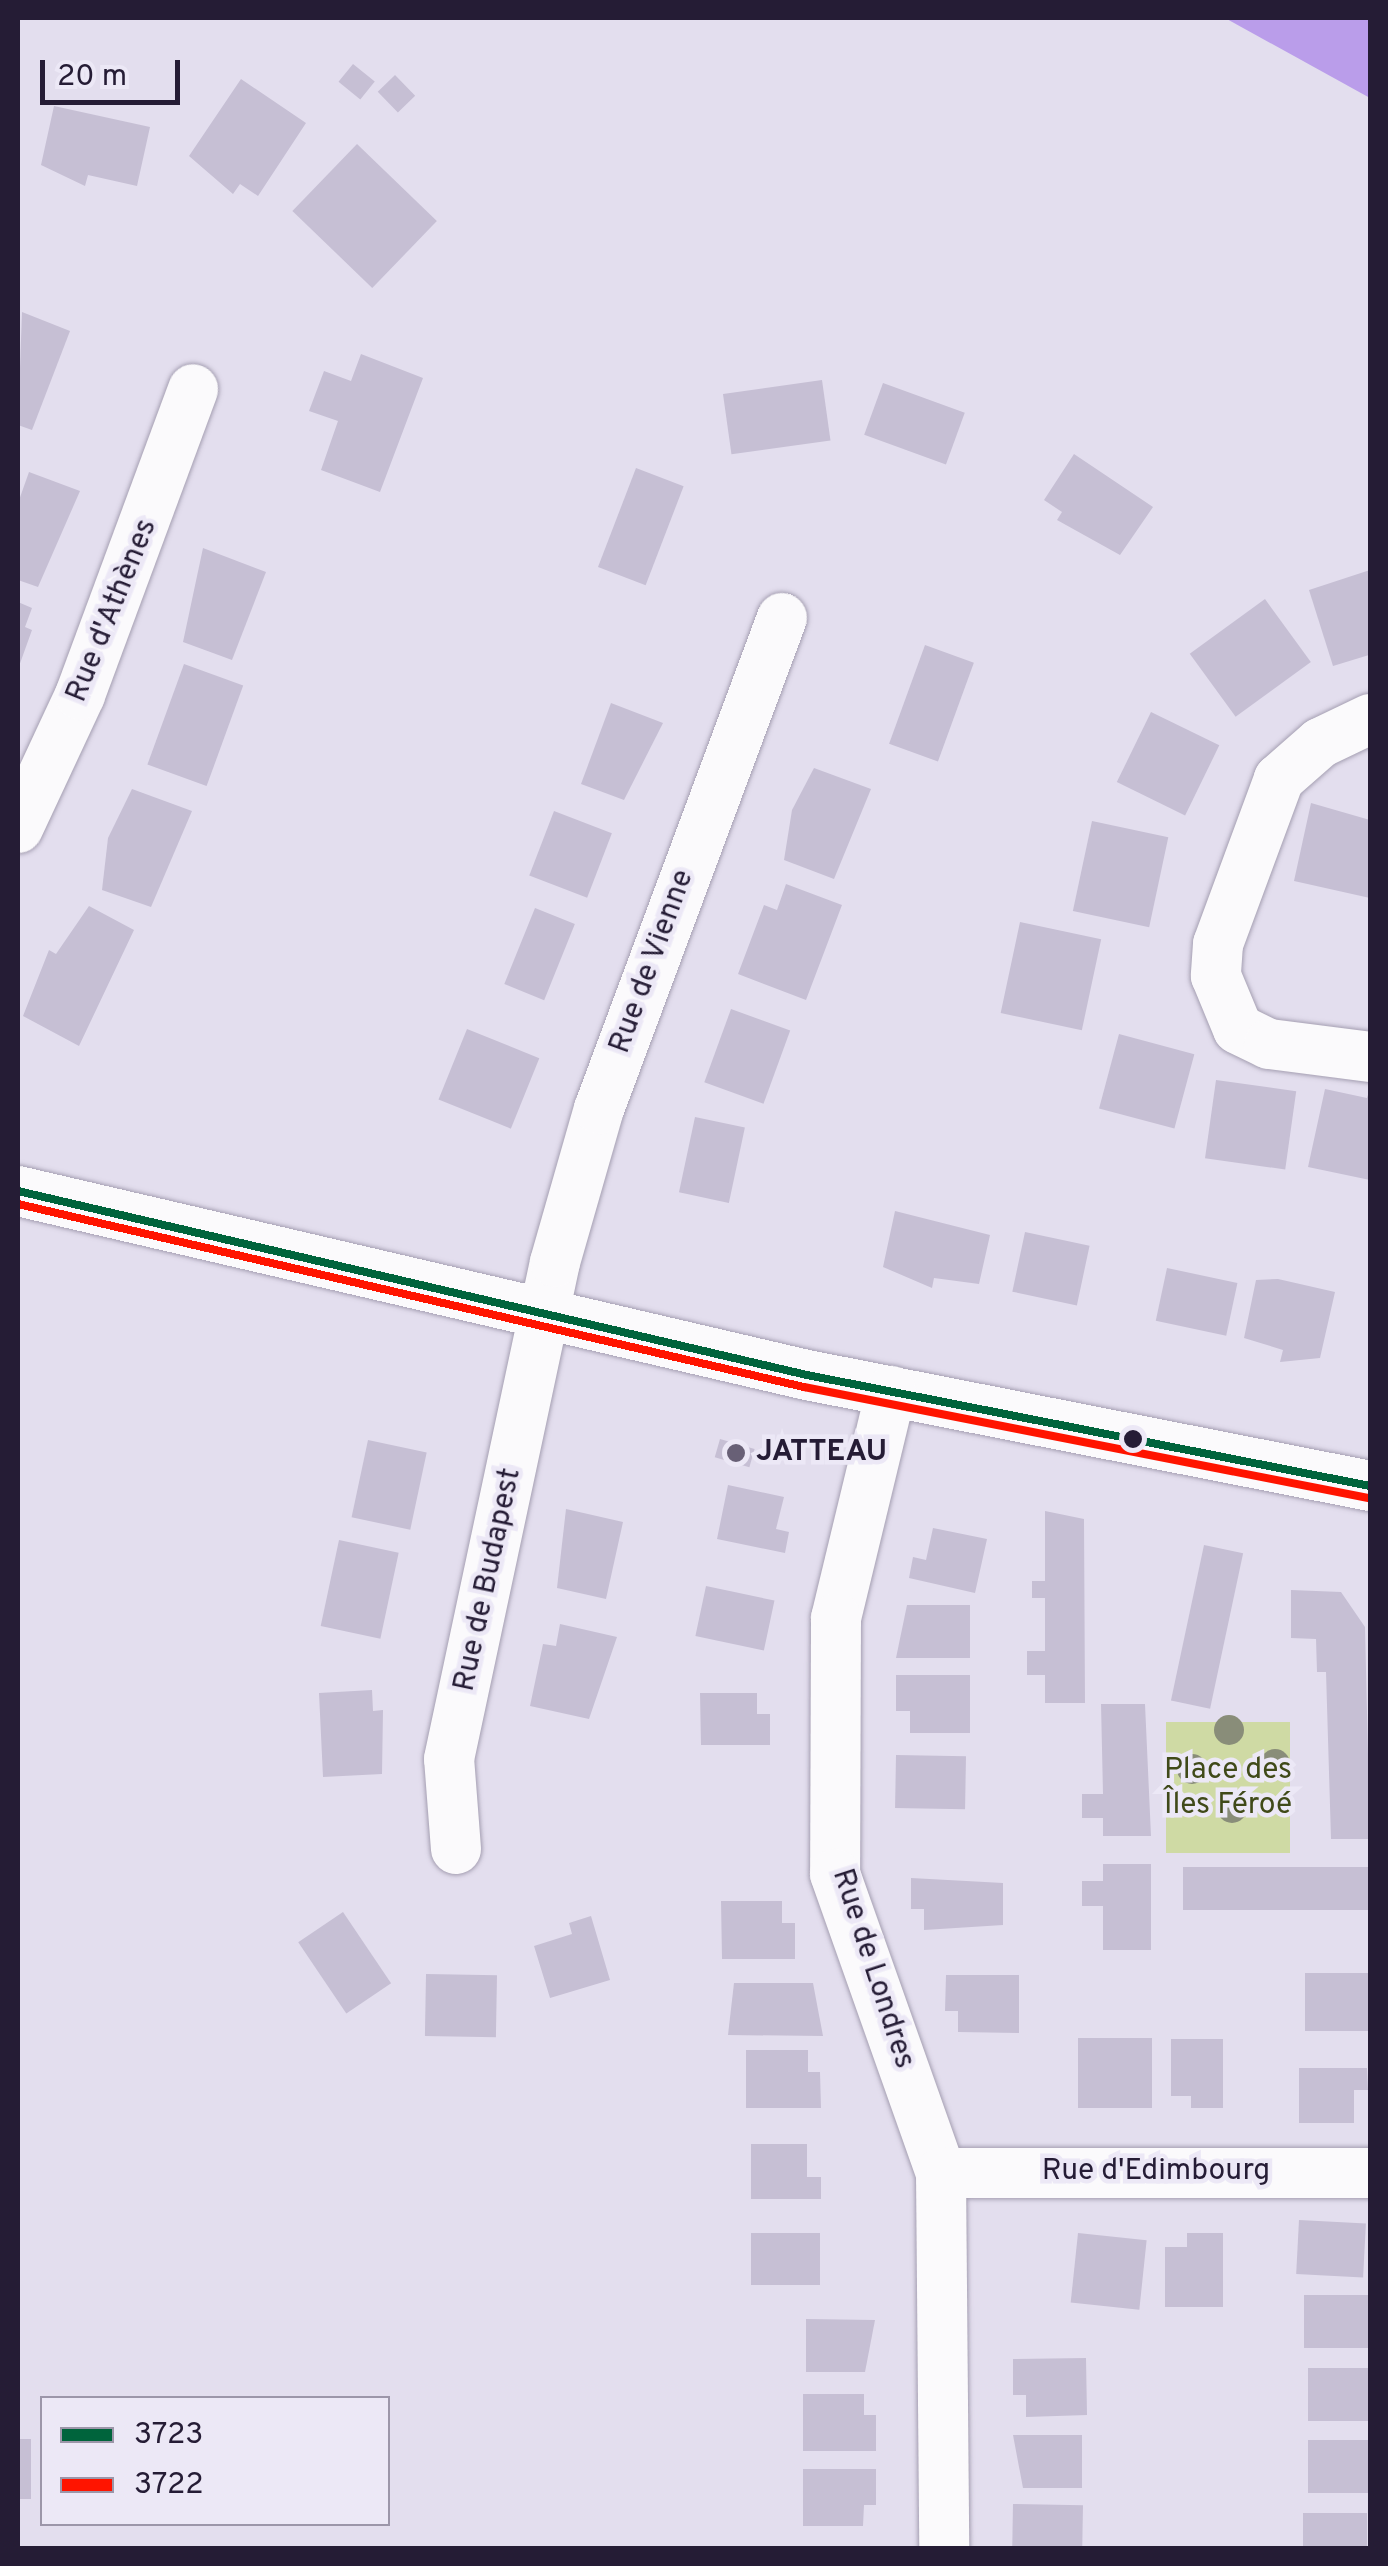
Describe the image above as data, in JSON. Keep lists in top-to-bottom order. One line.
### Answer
{"streets":{"street":["Rue d'Athènes","Rue de Vienne","Rue de Budapest","Rue de Londres","Rue d'Edimbourg"]},"crossings":[["Rue de Vienne","Rue de Budapest"],["Rue de Londres","Rue d'Edimbourg"]],"parks":["Place des Îles Féroé"],"places":["JATTEAU"],"lines":["transit line 3723","transit line 3722"],"legend":["3723","3722"],"scale_bar":"20 m"}
